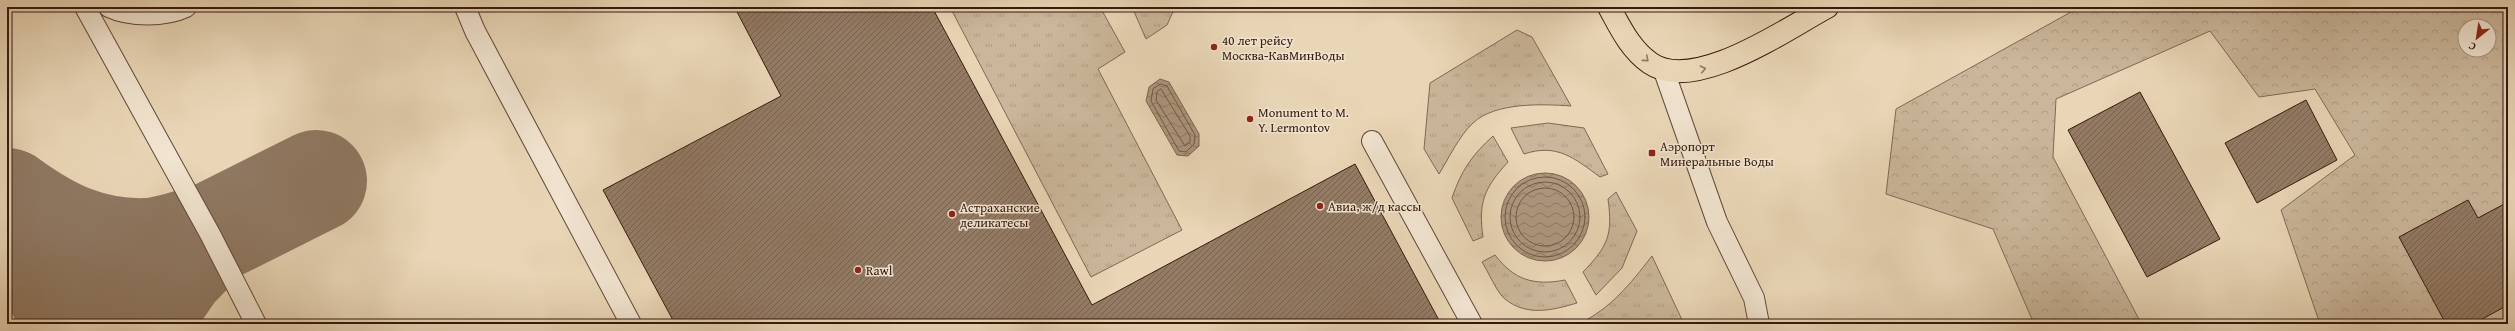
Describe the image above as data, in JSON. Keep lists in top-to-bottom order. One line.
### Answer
{"places":{"other":["40 лет рейсу Москва-КавМинВоды","Monument to M. Y. Lermontov","Авиа, ж/д кассы","Астраханские деликатесы","Rawl"],"transit":["Аэропорт Минеральные Воды"]},"north":"bottom left"}
